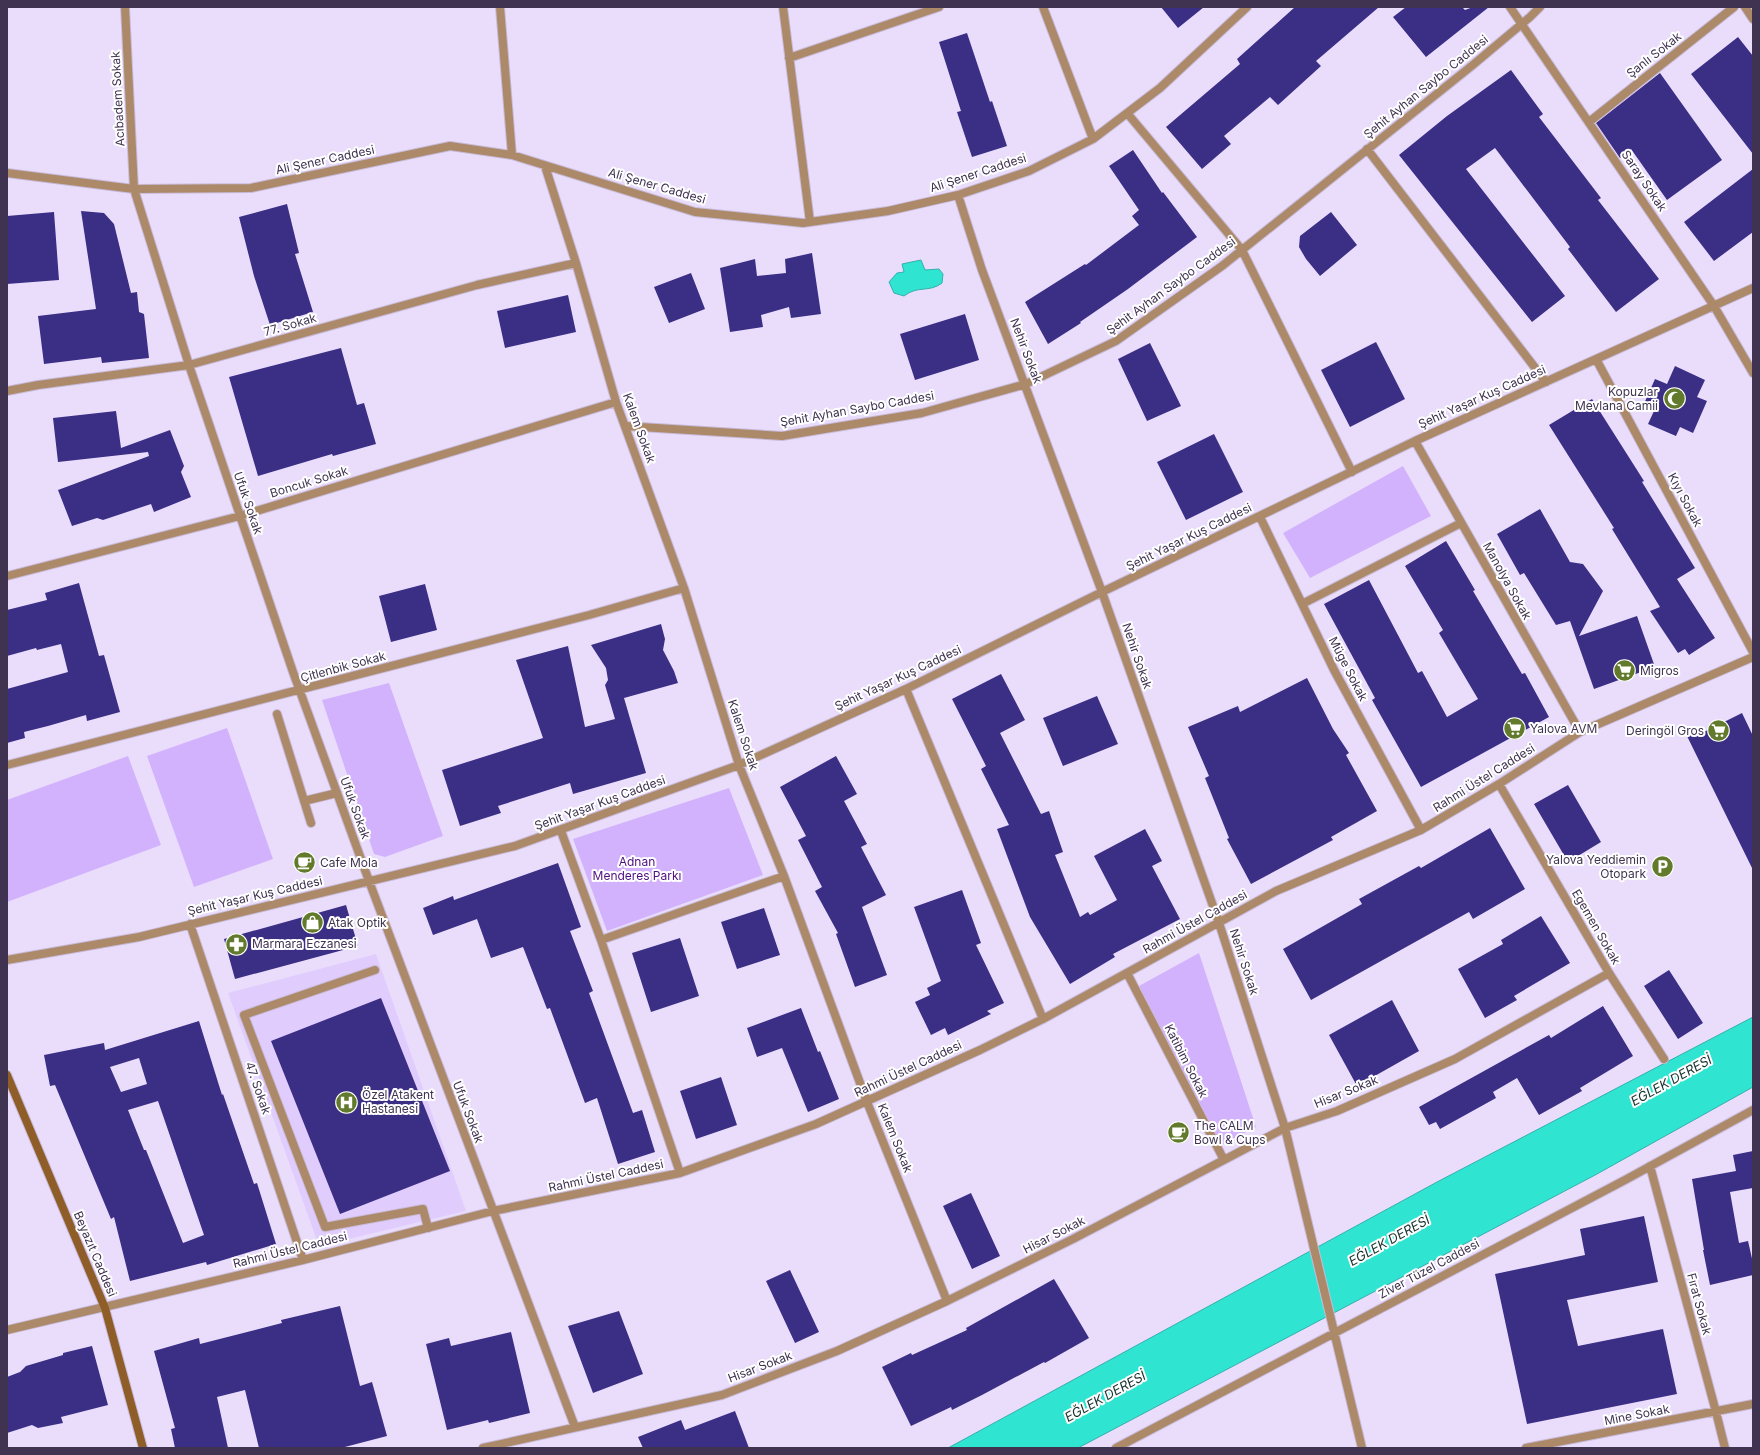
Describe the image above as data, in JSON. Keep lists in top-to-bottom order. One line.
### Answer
{"streets":{"street":["Şanlı Sokak","Şehit Ayhan Saybo Caddesi","Acıbadem Sokak","Ali Şener Caddesi","Saray Sokak","77. Sokak","Nehir Sokak","Şehit Yaşar Kuş Caddesi","Kalem Sokak","Boncuk Sokak","Kıyı Sokak","Ufuk Sokak","Manolya Sokak","Çitlenbik Sokak","Müge Sokak","Rahmi Üstel Caddesi","Egemen Sokak","Katibim Sokak","47. Sokak","Hisar Sokak","Beyazıt Caddesi","Ziver Tüzel Caddesi","Fırat Sokak","Mine Sokak"]},"crossings":[["Şanlı Sokak","Saray Sokak"],["Şehit Ayhan Saybo Caddesi","Saray Sokak"],["Şehit Ayhan Saybo Caddesi","Nehir Sokak"],["Şehit Ayhan Saybo Caddesi","Kalem Sokak"],["Acıbadem Sokak","Ali Şener Caddesi"],["Acıbadem Sokak","Ufuk Sokak"],["Ali Şener Caddesi","Nehir Sokak"],["Ali Şener Caddesi","Kalem Sokak"],["Ali Şener Caddesi","Ufuk Sokak"],["Saray Sokak","Şehit Yaşar Kuş Caddesi"],["77. Sokak","Kalem Sokak"],["77. Sokak","Ufuk Sokak"],["Nehir Sokak","Şehit Yaşar Kuş Caddesi"],["Nehir Sokak","Rahmi Üstel Caddesi"],["Nehir Sokak","Hisar Sokak"],["Nehir Sokak","Ziver Tüzel Caddesi"],["Şehit Yaşar Kuş Caddesi","Kalem Sokak"],["Şehit Yaşar Kuş Caddesi","Kıyı Sokak"],["Şehit Yaşar Kuş Caddesi","Ufuk Sokak"],["Şehit Yaşar Kuş Caddesi","Manolya Sokak"],["Şehit Yaşar Kuş Caddesi","Müge Sokak"],["Şehit Yaşar Kuş Caddesi","47. Sokak"],["Kalem Sokak","Boncuk Sokak"],["Kalem Sokak","Çitlenbik Sokak"],["Kalem Sokak","Rahmi Üstel Caddesi"],["Kalem Sokak","Hisar Sokak"],["Boncuk Sokak","Ufuk Sokak"],["Ufuk Sokak","Çitlenbik Sokak"],["Ufuk Sokak","Rahmi Üstel Caddesi"],["Ufuk Sokak","Hisar Sokak"],["Manolya Sokak","Rahmi Üstel Caddesi"],["Müge Sokak","Rahmi Üstel Caddesi"],["Rahmi Üstel Caddesi","Egemen Sokak"],["Rahmi Üstel Caddesi","Katibim Sokak"],["Rahmi Üstel Caddesi","47. Sokak"],["Rahmi Üstel Caddesi","Beyazıt Caddesi"],["Egemen Sokak","Hisar Sokak"],["Katibim Sokak","Hisar Sokak"],["Ziver Tüzel Caddesi","Fırat Sokak"],["Fırat Sokak","Mine Sokak"]],"water":["EĞLEK DERESİ"],"parks":["Adnan Menderes Parkı"],"places":{"mosque":["Kopuzlar Mevlana Camii"],"supermarket":["Migros","Yalova AVM","Deringöl Gros"],"cafe":["Cafe Mola","The CALM Bowl & Cups"],"parking":["Yalova Yeddiemin Otopark"],"shop":["Atak Optik"],"pharmacy":["Marmara Eczanesi"],"hospital":["Özel Atakent Hastanesi"]}}
